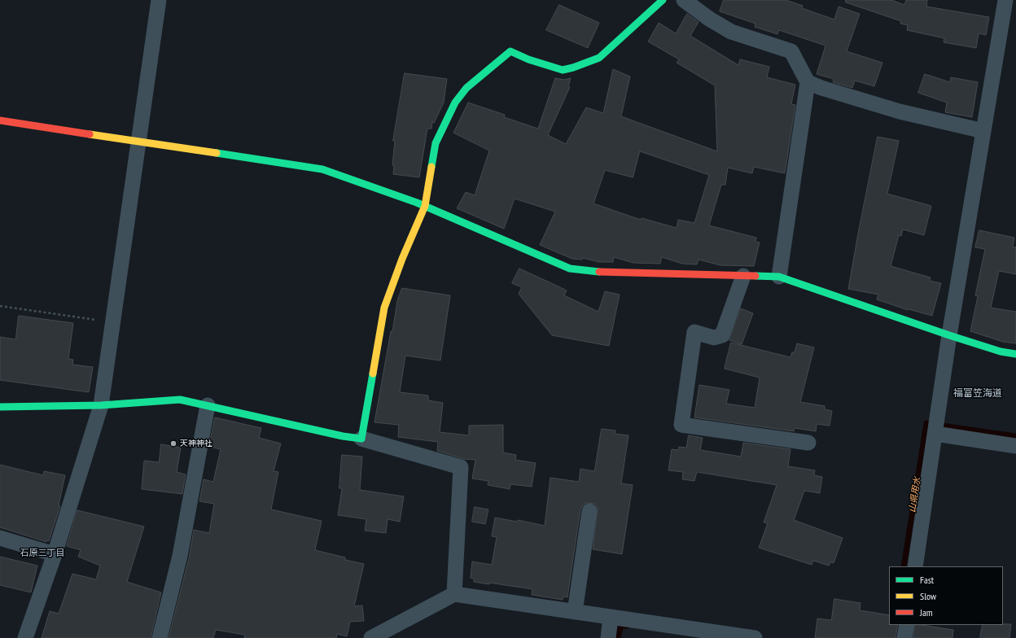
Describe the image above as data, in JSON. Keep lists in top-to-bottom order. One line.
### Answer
{"districts":["福富笠海道","石原三丁目"],"water":["山県用水"],"places":["天神神社"],"legend":["Fast","Slow","Jam"]}
